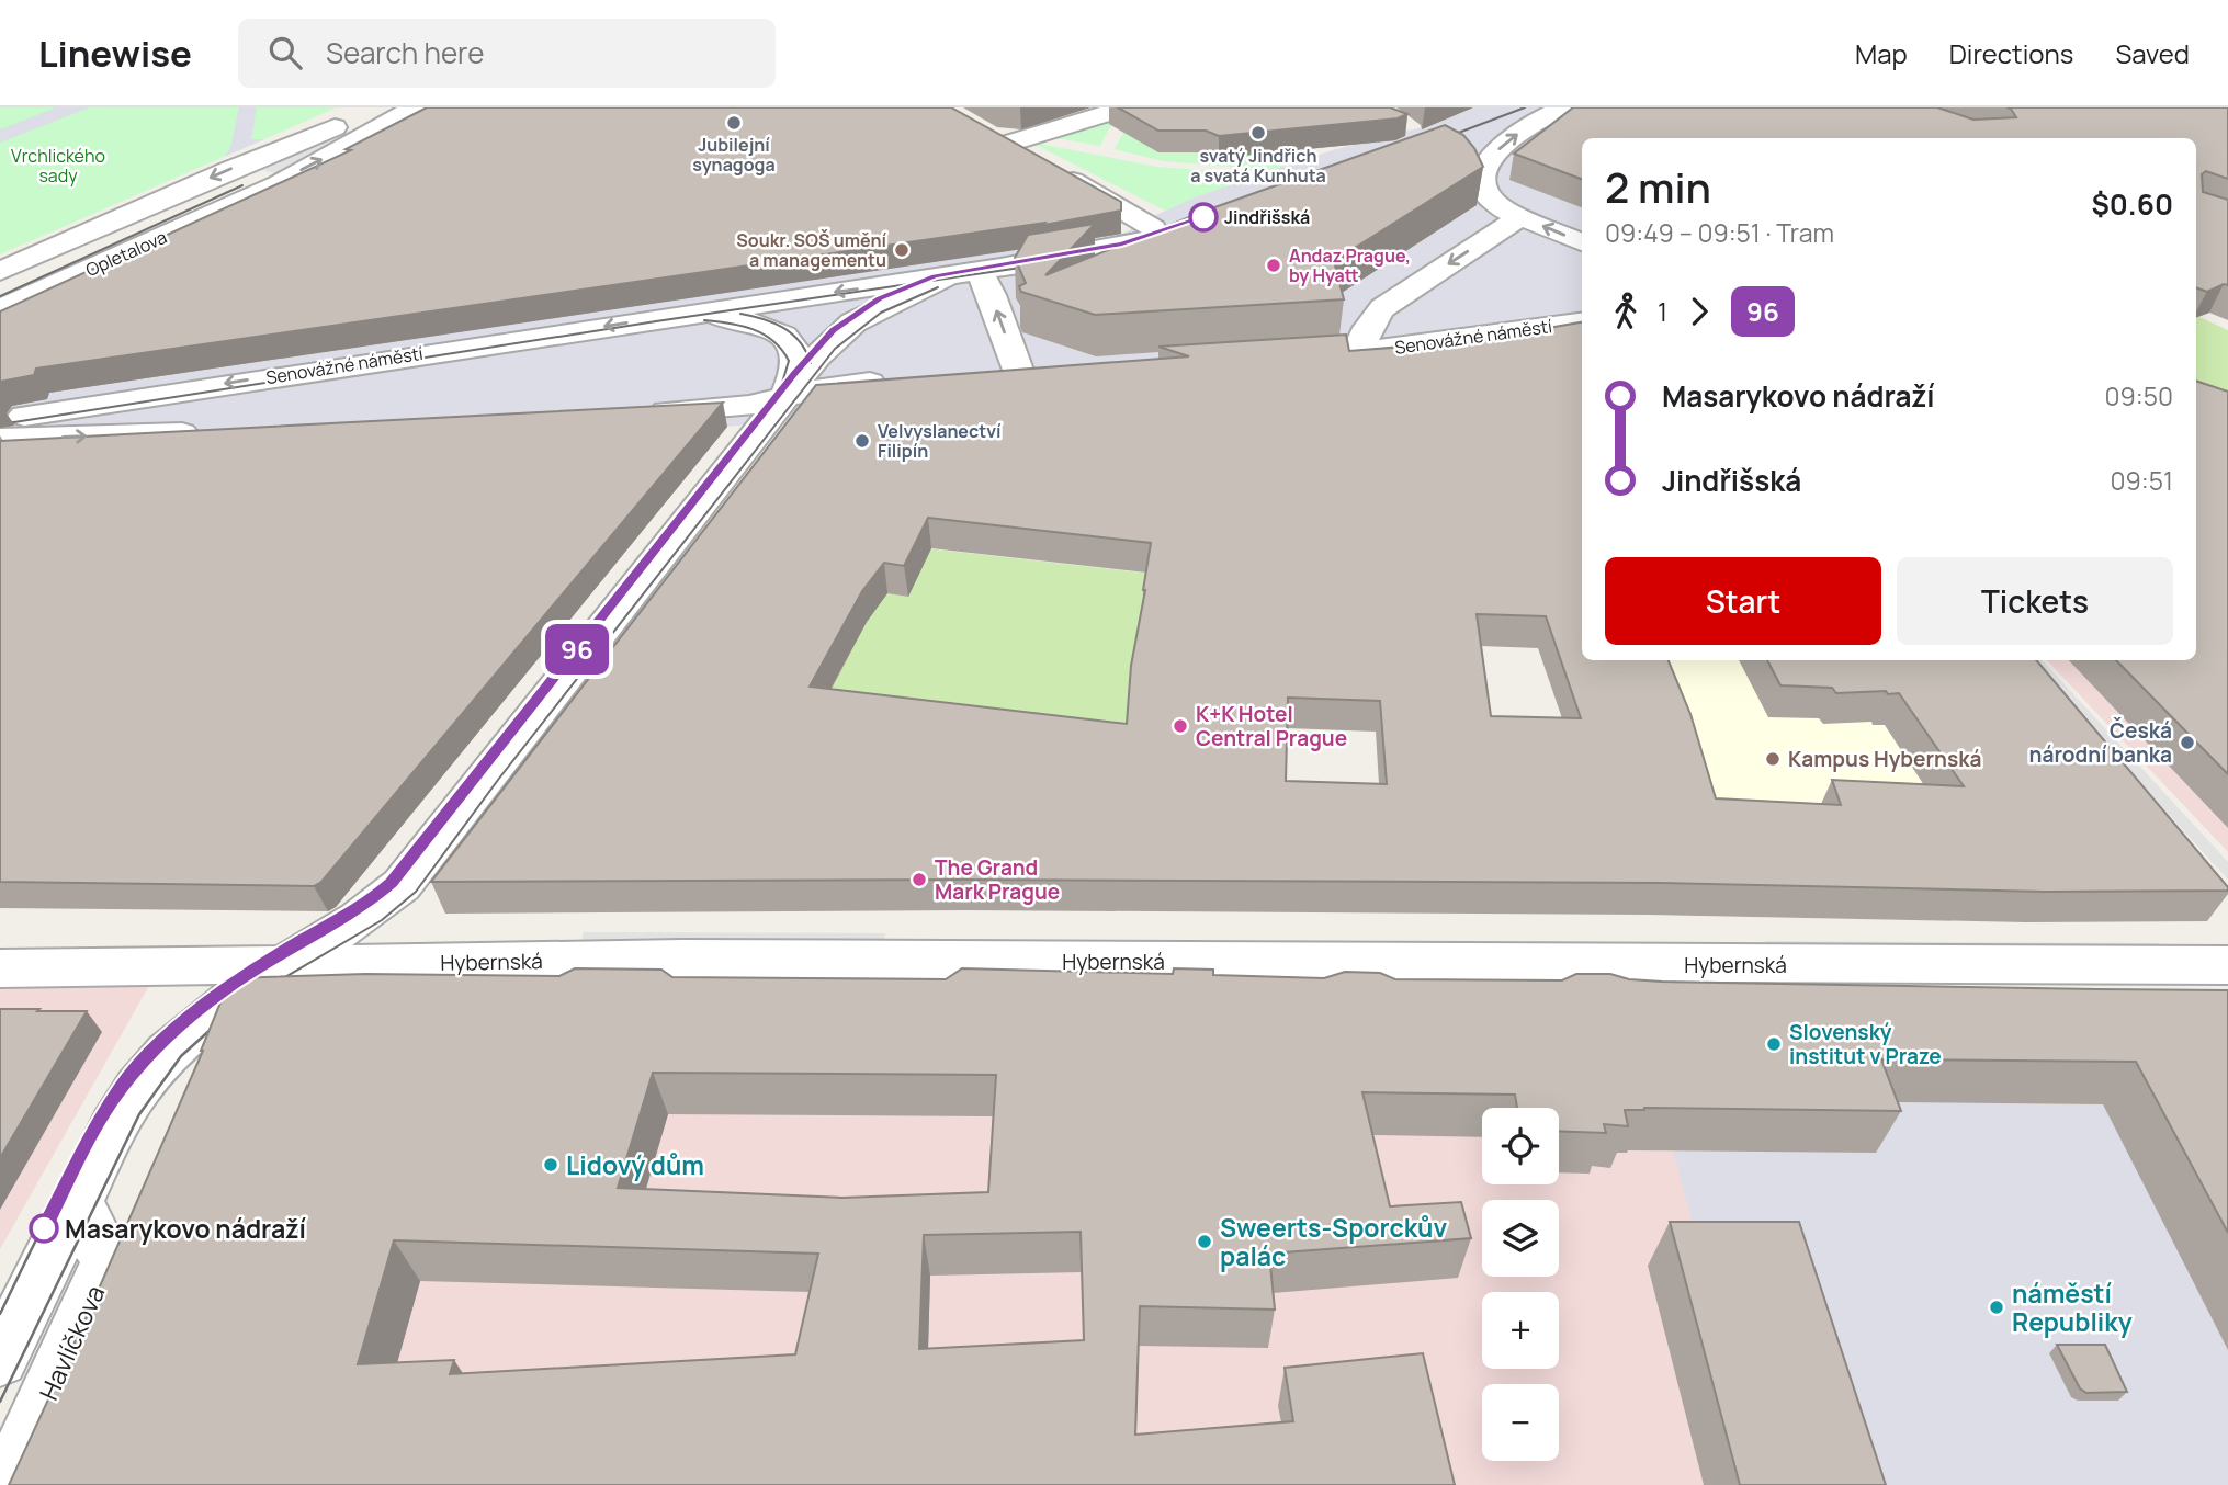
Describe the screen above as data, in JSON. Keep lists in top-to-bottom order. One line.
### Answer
{"streets":{"street":["Opletalova","Senovážné náměstí","Hybernská","Havlíčkova"]},"parks":["Vrchlického sady"],"places":["Jubilejní synagoga","svatý Jindřich a svatá Kunhuta","Jindřišská","Soukr. SOŠ umění a managementu","Andaz Prague, by Hyatt","Velvyslanectví Filipín","K+K Hotel Central Prague","Česká národní banka","Kampus Hybernská","The Grand Mark Prague","Slovenský institut v Praze","Lidový dům","Masarykovo nádraží","Sweerts-Sporckův palác","náměstí Republiky"],"lines":["tram line 96"],"page":{"header":"Linewise","search":"Search here","nav":["Map","Directions","Saved"],"on_map":"96","heading":["2 min","09:49 – 09:51 · Tram","$0.60"],"legs":["1","96"],"list":[{"name":"Masarykovo nádraží","value":"09:50"},{"name":"Jindřišská","value":"09:51"}],"buttons":["Start","Tickets"],"map_buttons":["+","−"]}}
